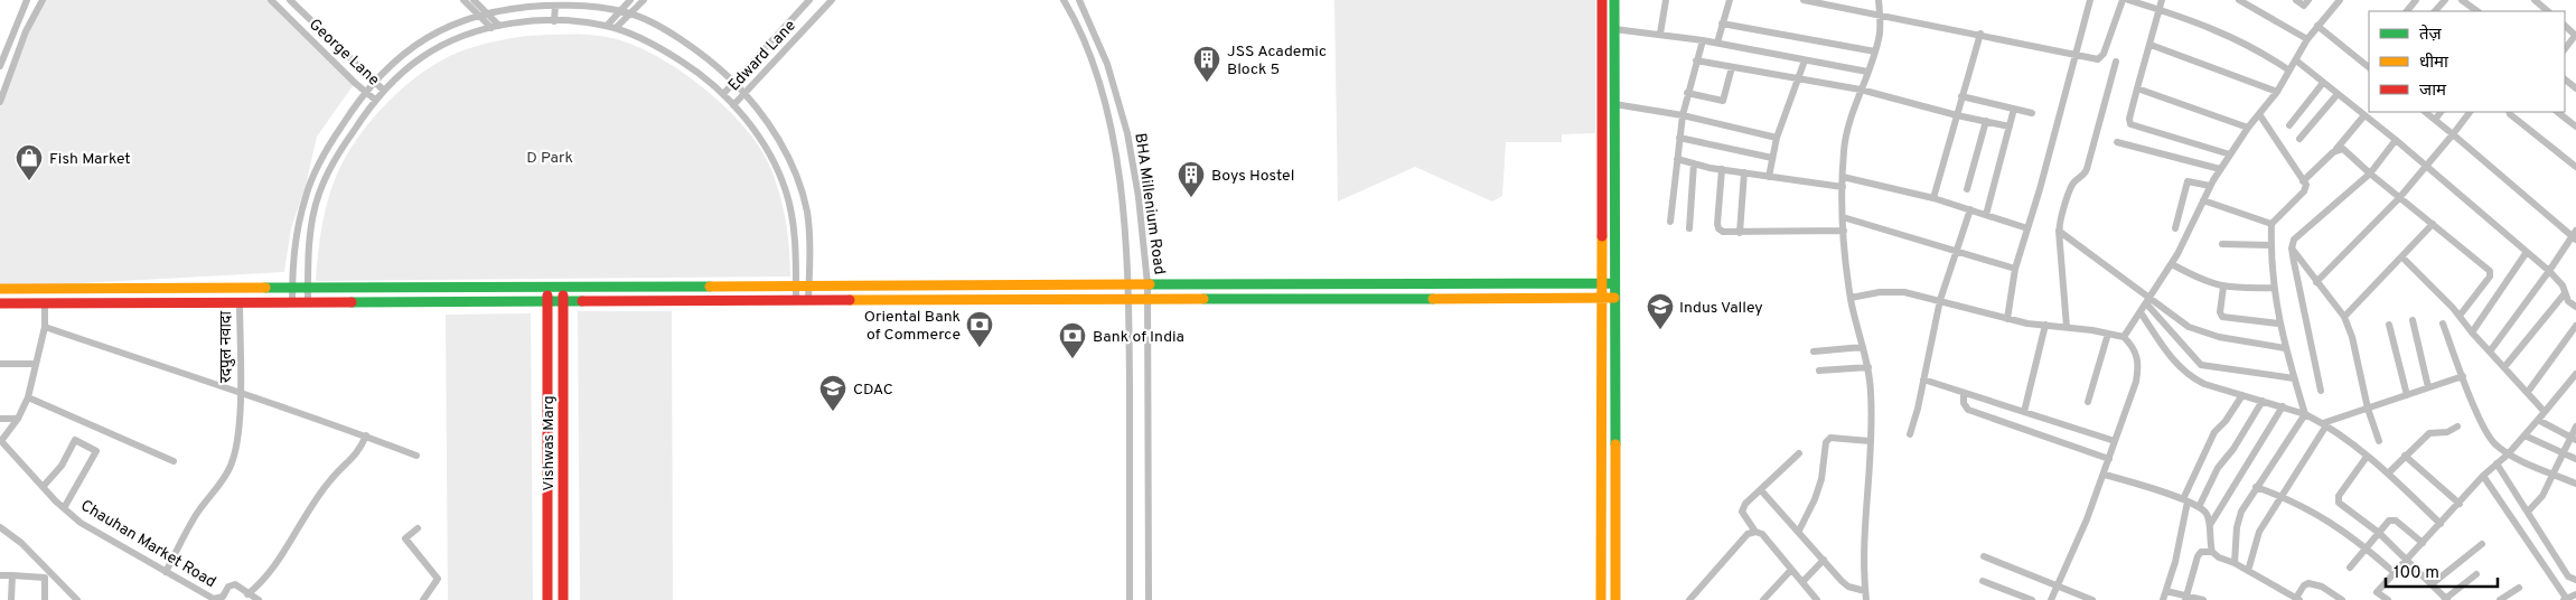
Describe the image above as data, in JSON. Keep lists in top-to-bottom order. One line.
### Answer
{"streets":{"street":["George Lane","Edward Lane","BHA Millenium Road","रदपुल नवादा","Vishwas Marg","Chauhan Market Road"]},"crossings":[["रदपुल नवादा","Chauhan Market Road"]],"parks":["D Park"],"places":{"building":["JSS Academic Block 5","Boys Hostel"],"shop":["Fish Market"],"school or university":["Indus Valley","CDAC"],"bank":["Oriental Bank of Commerce","Bank of India"]},"legend":["तेज़","धीमा","जाम"],"scale_bar":"100 m"}
